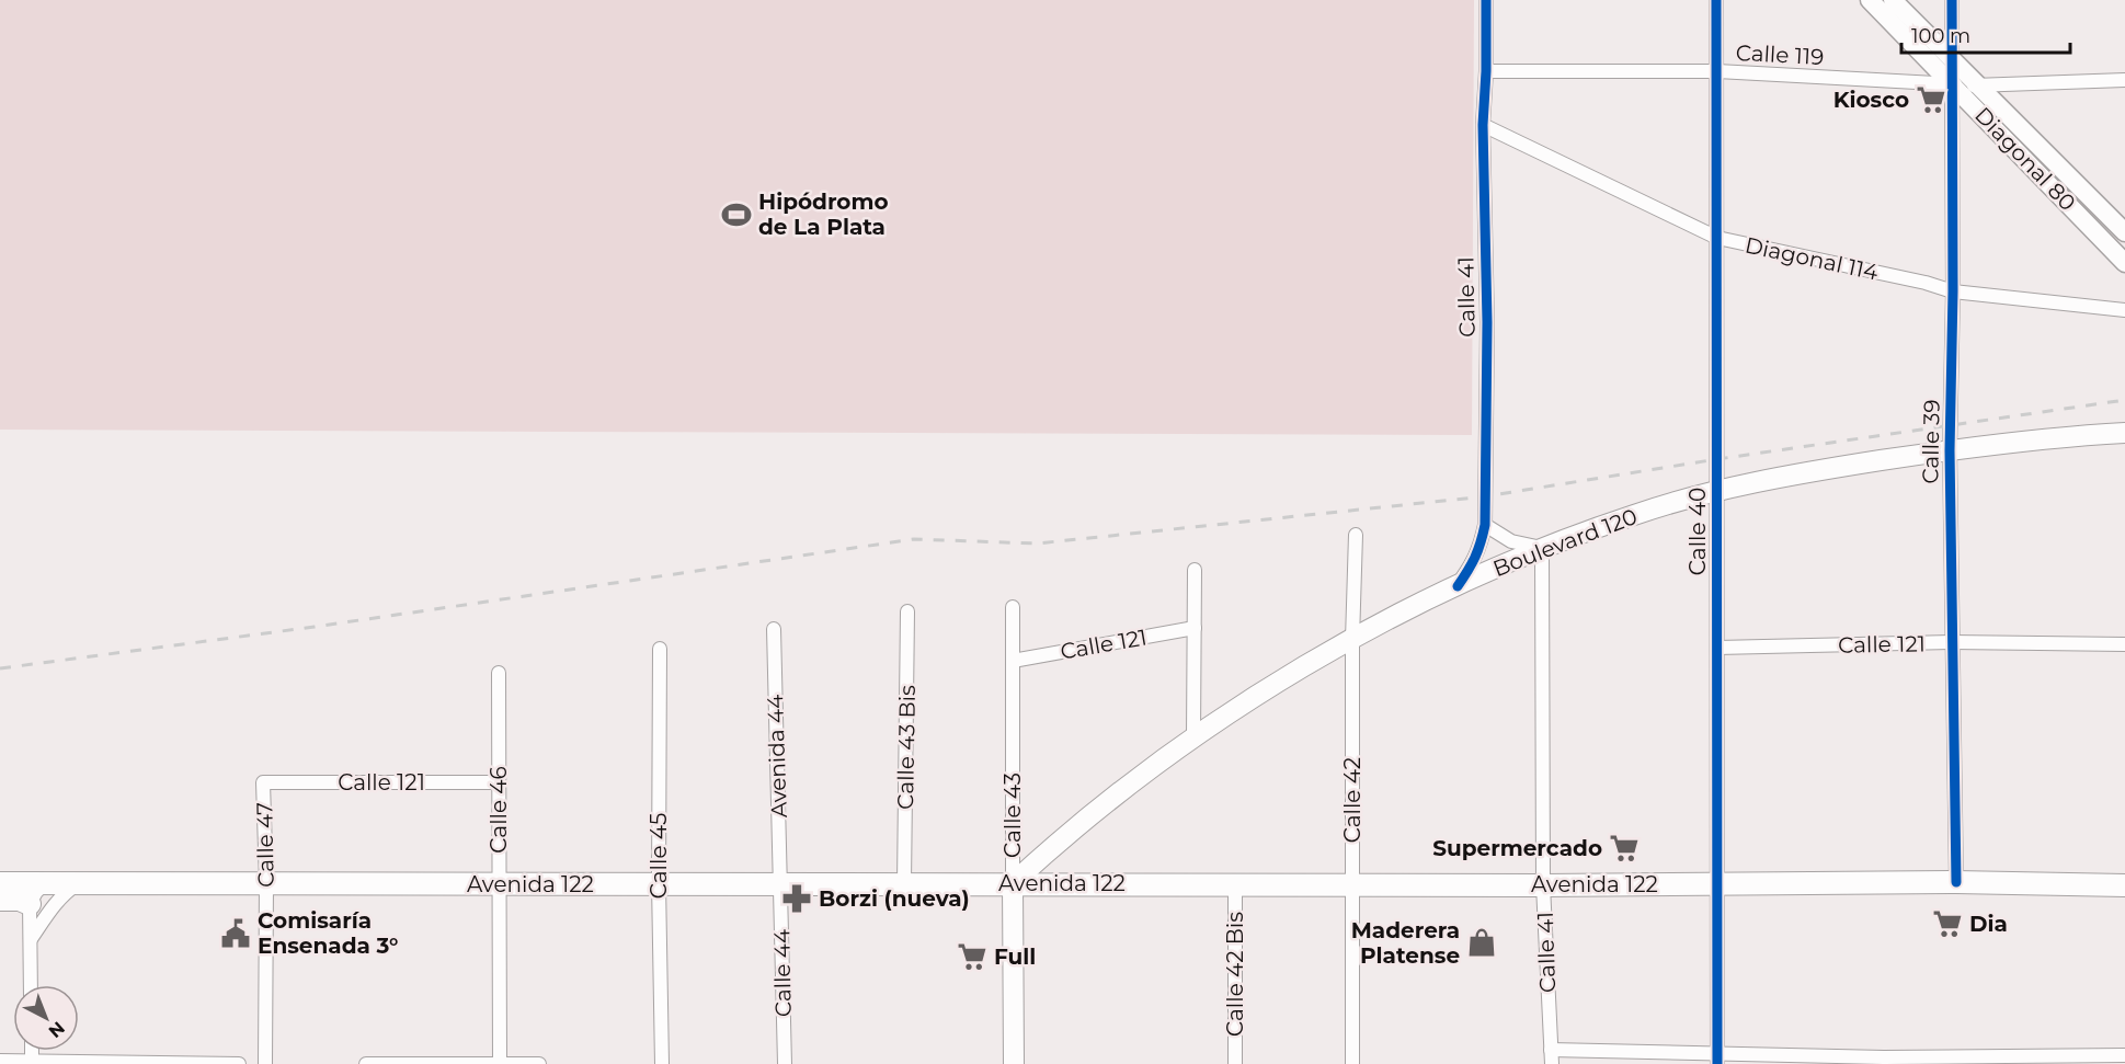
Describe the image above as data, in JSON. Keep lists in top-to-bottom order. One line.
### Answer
{"streets":{"highway":["Avenida 122"],"main road":["Diagonal 80","Boulevard 120","Calle 43"],"street":["Calle 119","Diagonal 114","Calle 41","Calle 39","Calle 40","Calle 121","Calle 43 Bis","Avenida 44","Calle 42","Calle 46","Calle 47","Calle 45","Calle 44","Calle 42 Bis"]},"crossings":[["Calle 119","Diagonal 80"],["Calle 119","Calle 41"],["Calle 119","Calle 39"],["Calle 119","Calle 40"],["Diagonal 80","Calle 39"],["Diagonal 114","Calle 41"],["Diagonal 114","Calle 39"],["Diagonal 114","Calle 40"],["Calle 41","Boulevard 120"],["Calle 41","Avenida 122"],["Calle 39","Boulevard 120"],["Calle 39","Calle 121"],["Calle 39","Avenida 122"],["Calle 40","Boulevard 120"],["Calle 40","Calle 121"],["Calle 40","Avenida 122"],["Boulevard 120","Calle 42"],["Boulevard 120","Calle 43"],["Boulevard 120","Avenida 122"],["Calle 121","Calle 46"],["Calle 121","Calle 43"],["Calle 121","Calle 47"],["Calle 43 Bis","Avenida 122"],["Avenida 44","Avenida 122"],["Avenida 44","Calle 44"],["Calle 42","Avenida 122"],["Calle 46","Avenida 122"],["Calle 43","Avenida 122"],["Calle 47","Avenida 122"],["Calle 45","Avenida 122"],["Avenida 122","Calle 44"],["Avenida 122","Calle 42 Bis"]],"places":{"supermarket":["Kiosco","Supermercado","Dia","Full"],"sports":["Hipódromo de La Plata"],"pharmacy":["Borzi (nueva)"],"public building":["Comisaría Ensenada 3°"],"shop":["Maderera Platense"]},"scale_bar":"100 m","north":"bottom right"}
